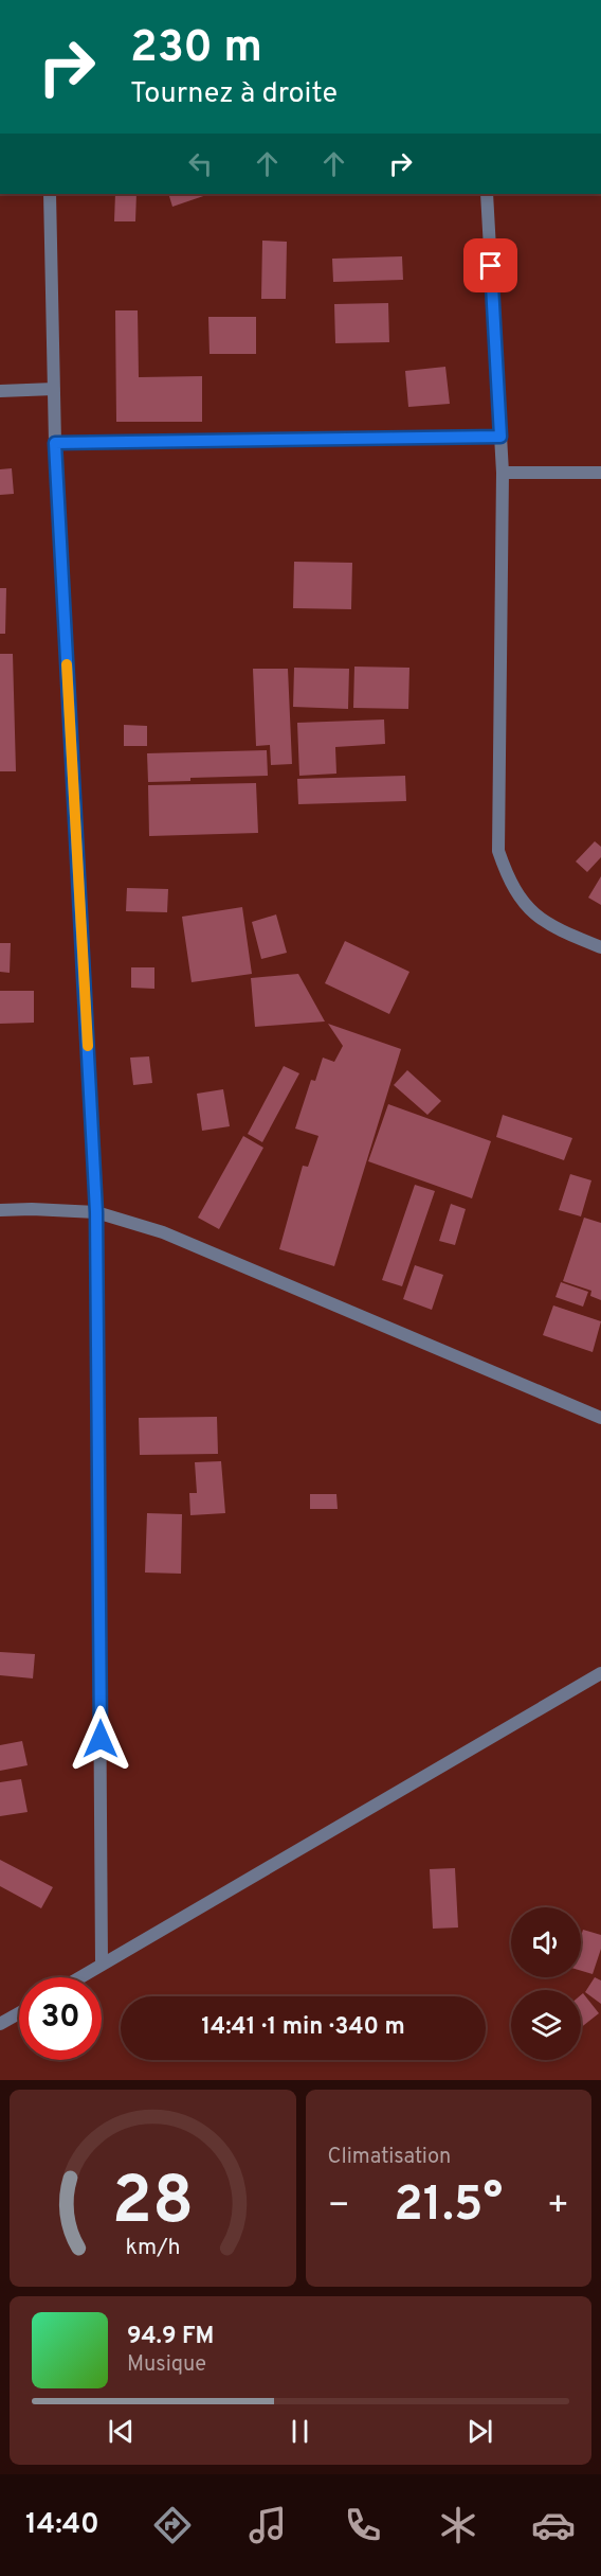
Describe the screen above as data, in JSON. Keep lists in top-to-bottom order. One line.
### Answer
{"page":{"turn":["230 m","Tournez à droite"],"limit":"30","trip":"14:41 · 1 min · 340 m","tile":"Climatisation","heat":["−","21.5°","+"],"song":["94.9 FM","Musique"],"tabs":"14:40","gauge":["28","km/h"]}}
